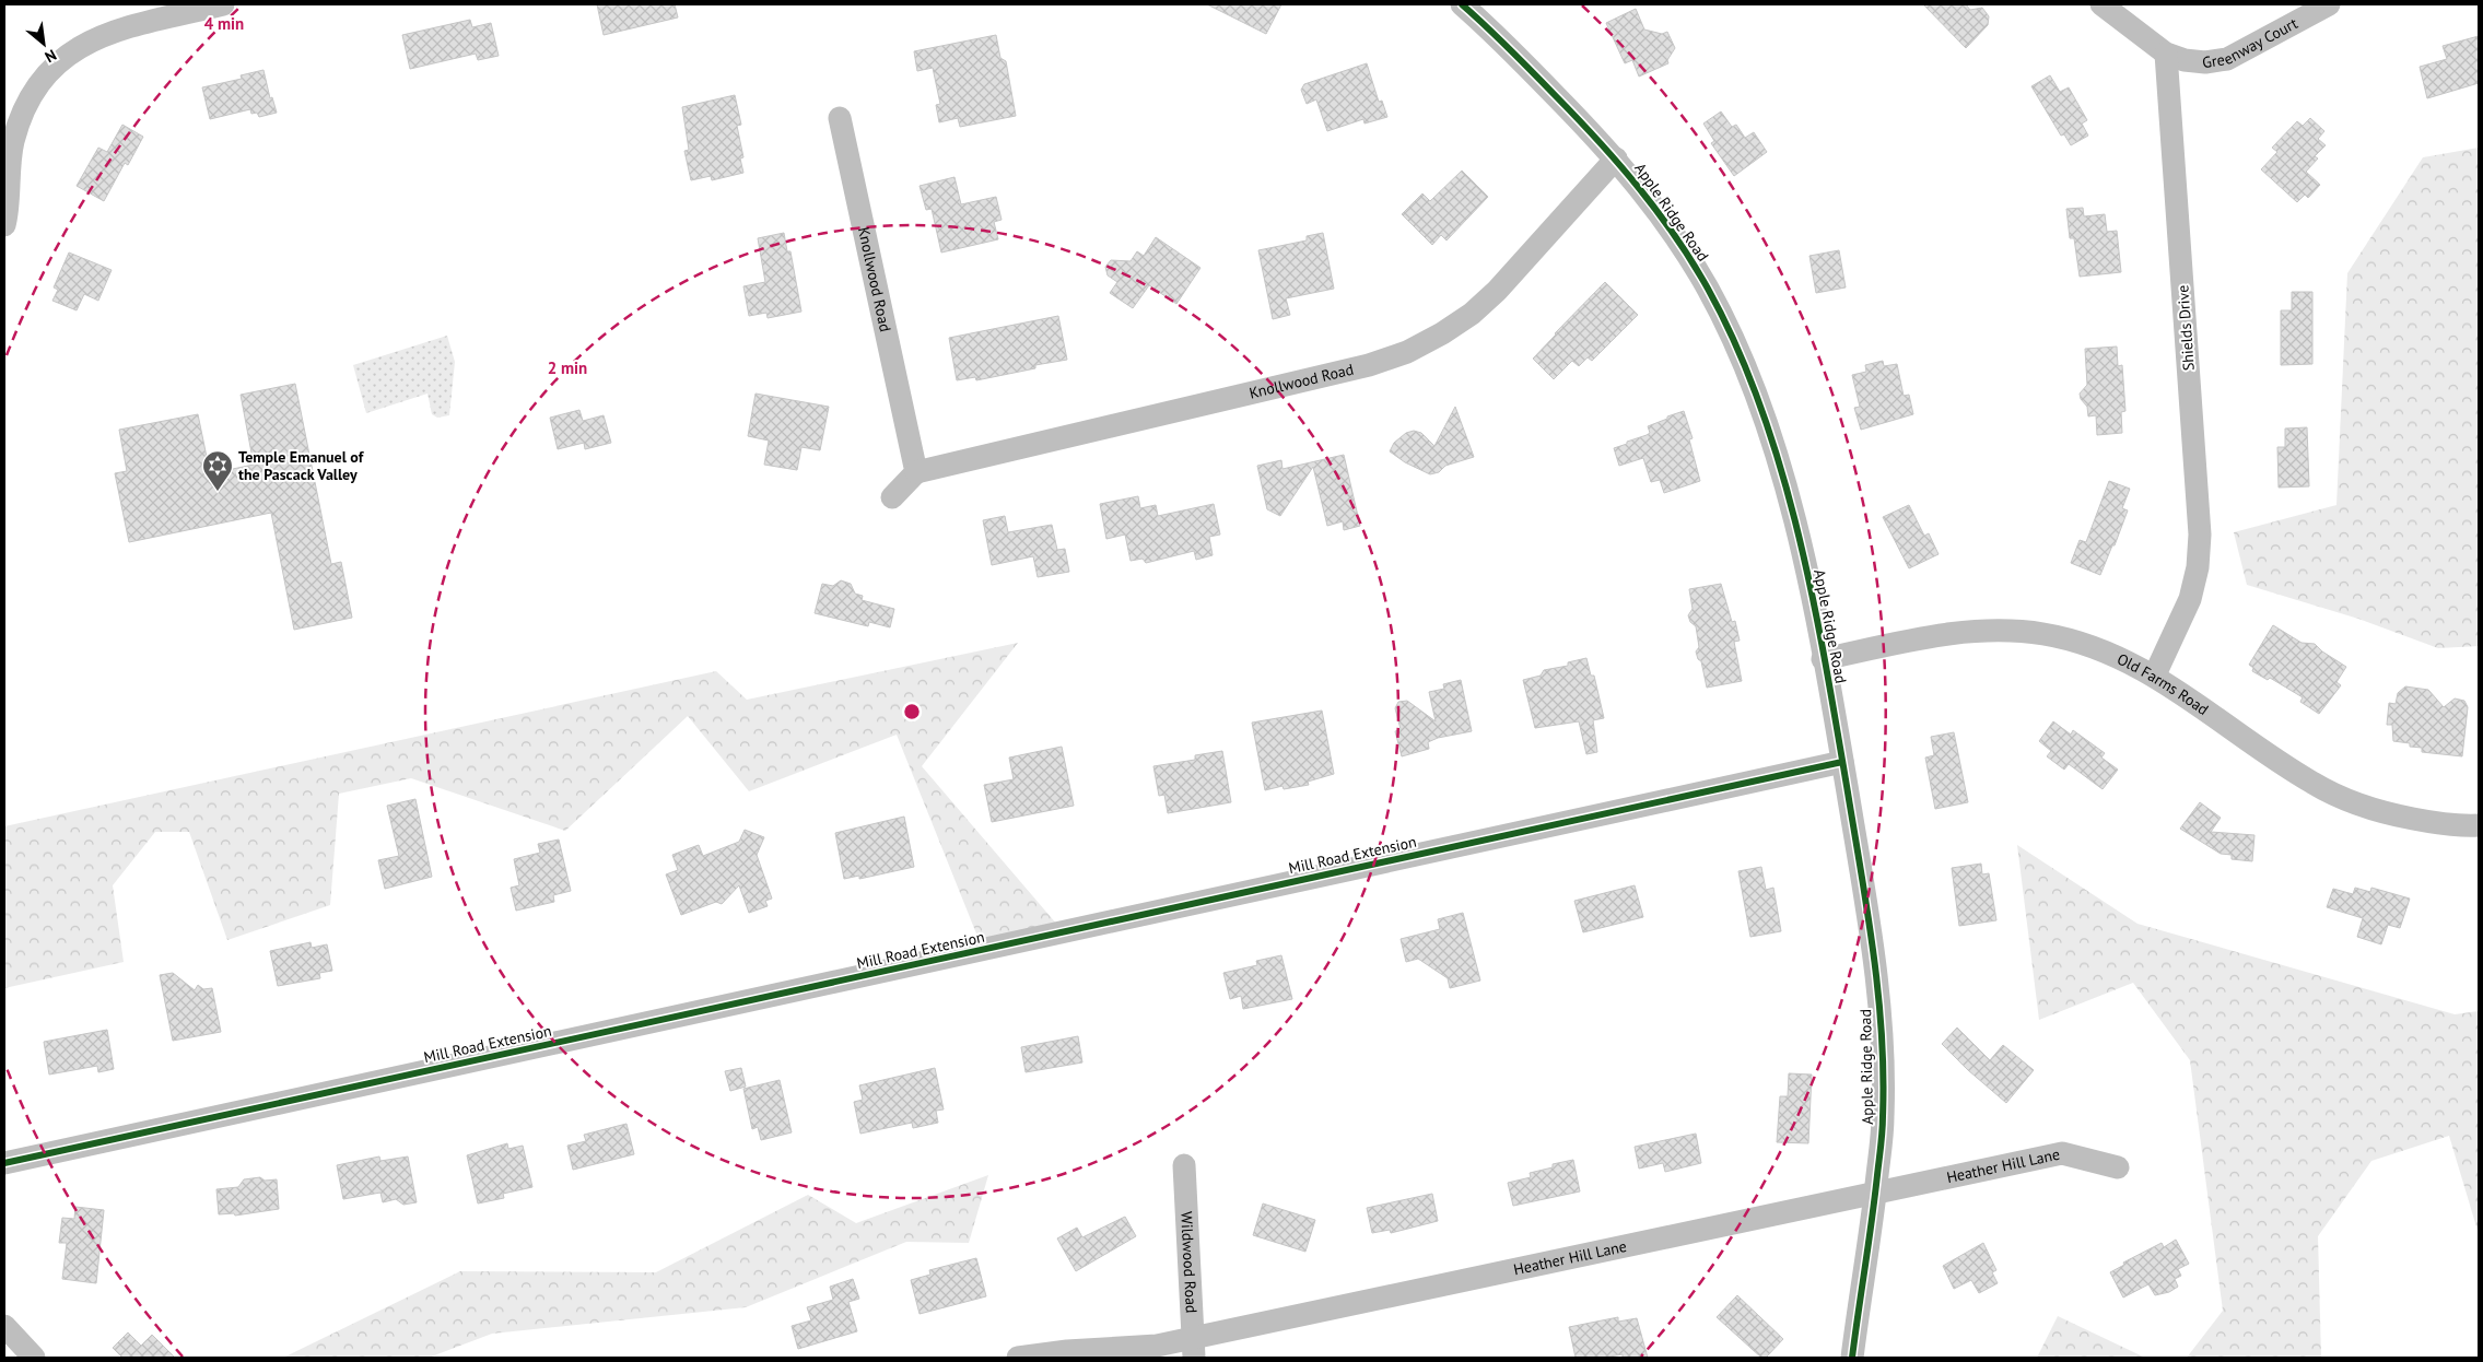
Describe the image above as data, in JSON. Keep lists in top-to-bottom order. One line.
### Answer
{"streets":{"street":["Greenway Court","Apple Ridge Road","Knollwood Road","Shields Drive","Old Farms Road","Mill Road Extension","Heather Hill Lane","Wildwood Road"]},"crossings":[["Greenway Court","Shields Drive"],["Apple Ridge Road","Knollwood Road"],["Apple Ridge Road","Old Farms Road"],["Apple Ridge Road","Mill Road Extension"],["Apple Ridge Road","Heather Hill Lane"],["Shields Drive","Old Farms Road"],["Heather Hill Lane","Wildwood Road"]],"places":{"synagogue":["Temple Emanuel of the Pascack Valley"]},"north":"bottom right","rings":["4 min","2 min"]}
